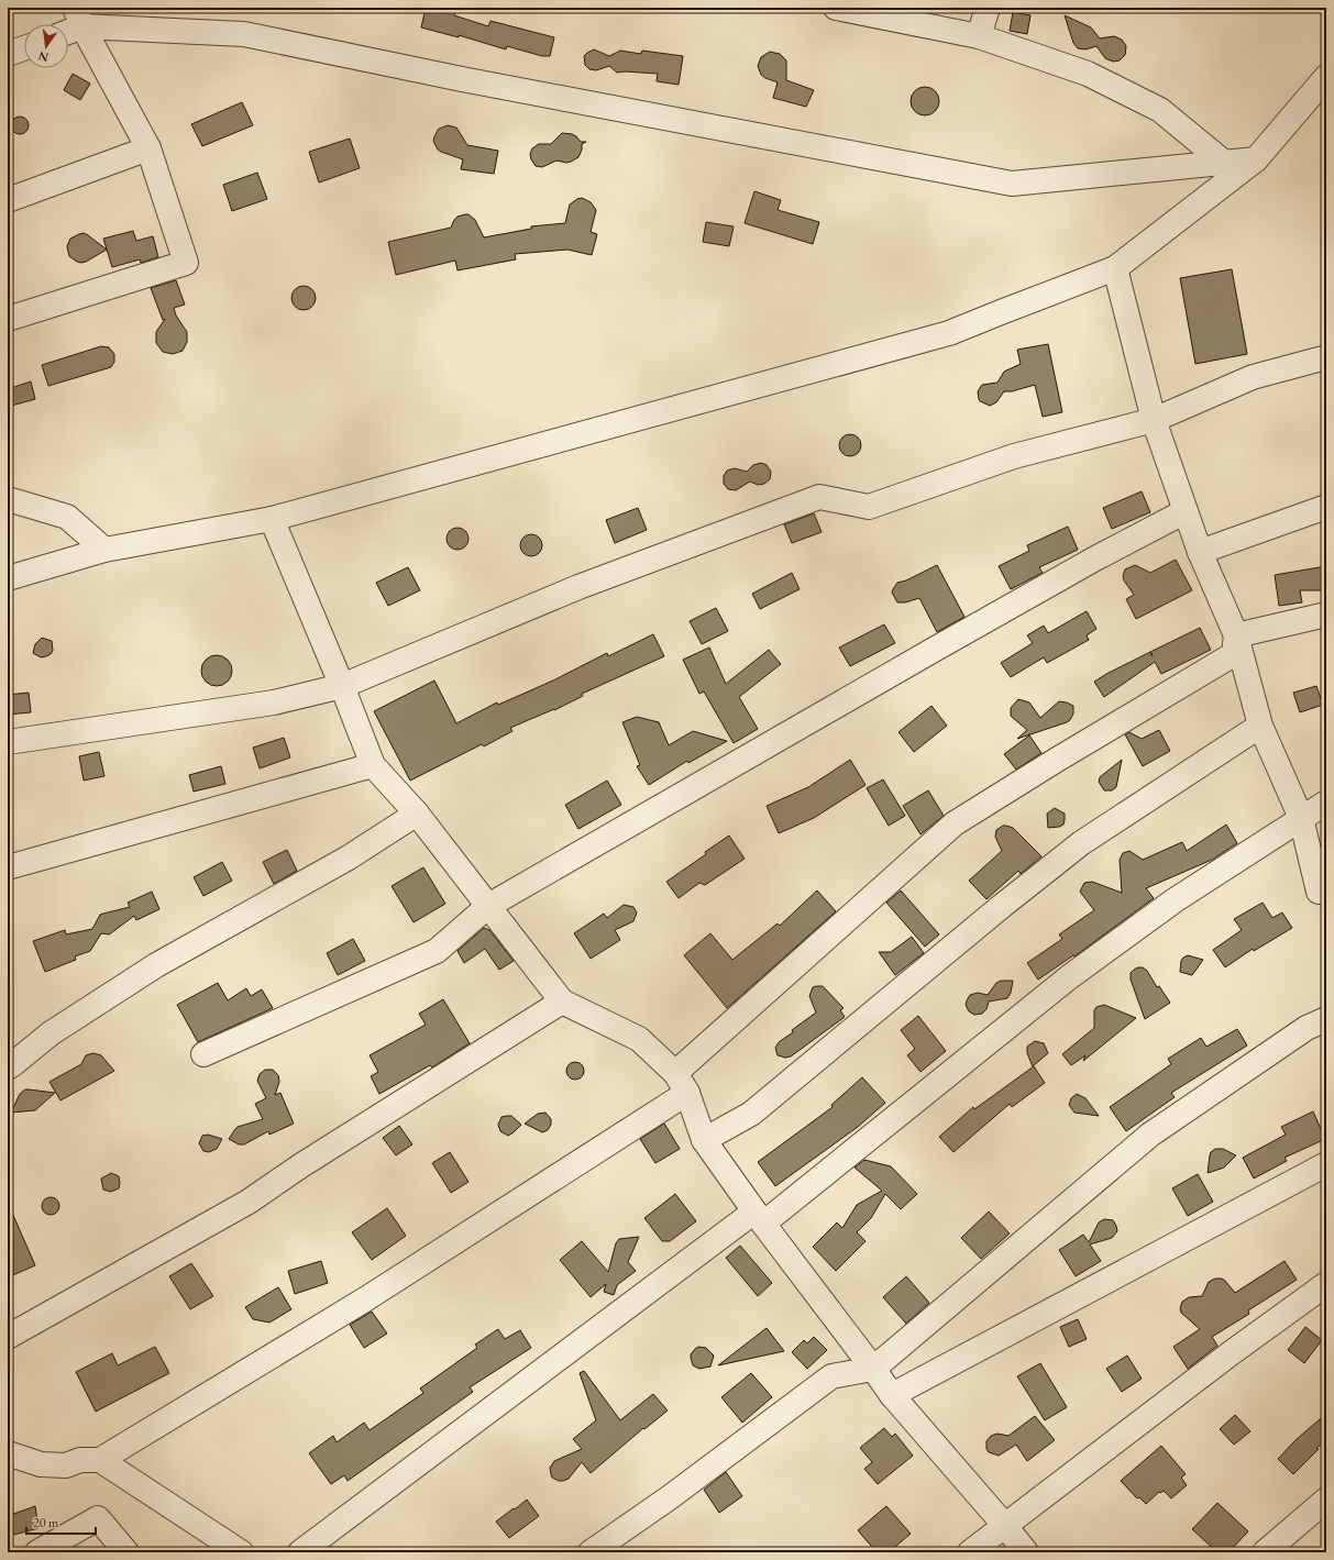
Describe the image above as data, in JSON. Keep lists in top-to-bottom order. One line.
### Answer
{"scale_bar":"20 m","north":"bottom"}
